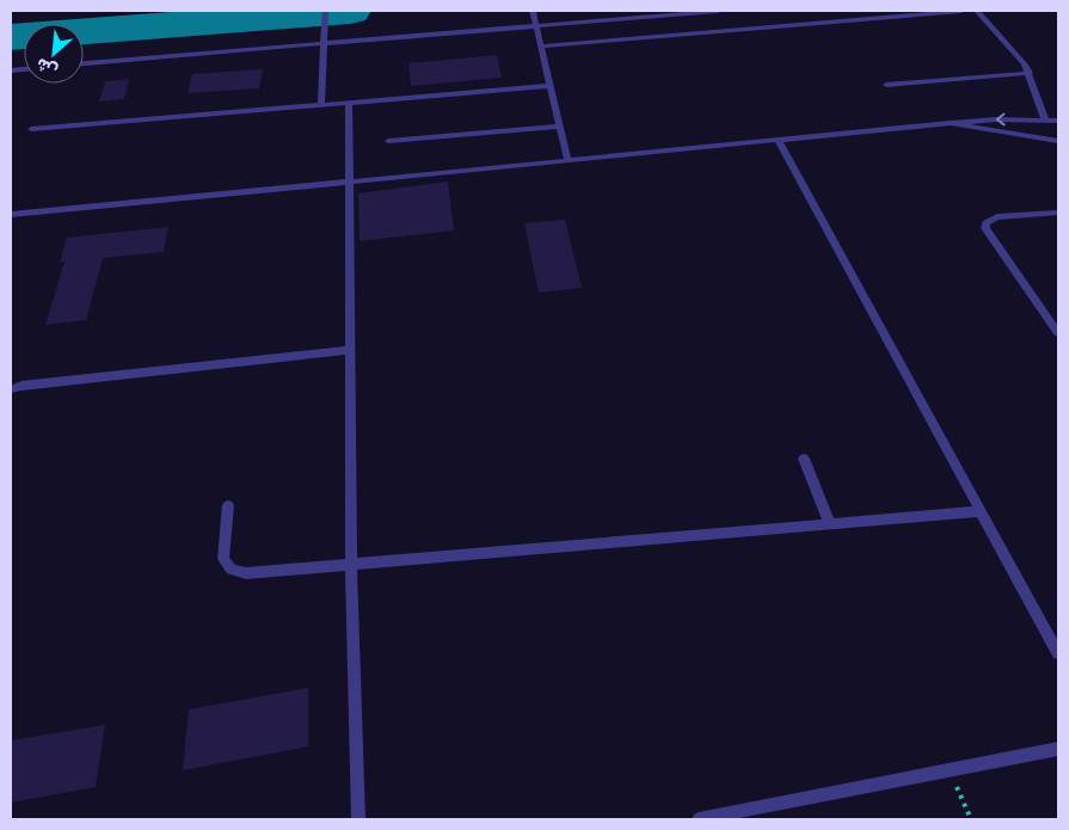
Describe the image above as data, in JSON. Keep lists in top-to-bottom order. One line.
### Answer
{"north":"bottom left"}
